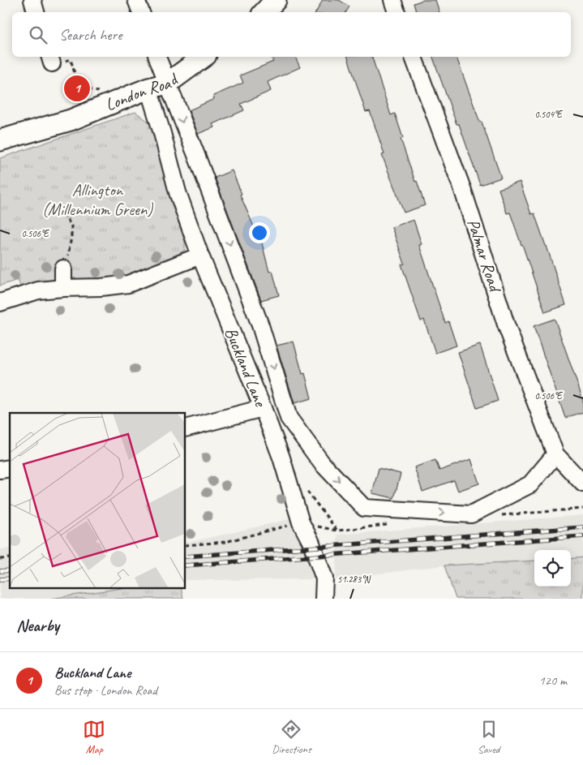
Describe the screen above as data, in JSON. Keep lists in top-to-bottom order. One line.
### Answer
{"streets":{"main road":["London Road"],"street":["Palmar Road","Buckland Lane"]},"crossings":[["London Road","Buckland Lane"],["Palmar Road","Buckland Lane"]],"parks":["Allington (Millennium Green)"],"page":{"search":"Search here","pins":"1","heading":"Nearby","list":[{"mark":"1","name":"Buckland Lane","note":"Bus stop · London Road","value":"120 m"}],"nav":["Map","Directions","Saved"]},"coordinates":["0.504°E","0.506°E","51.283°N"]}
